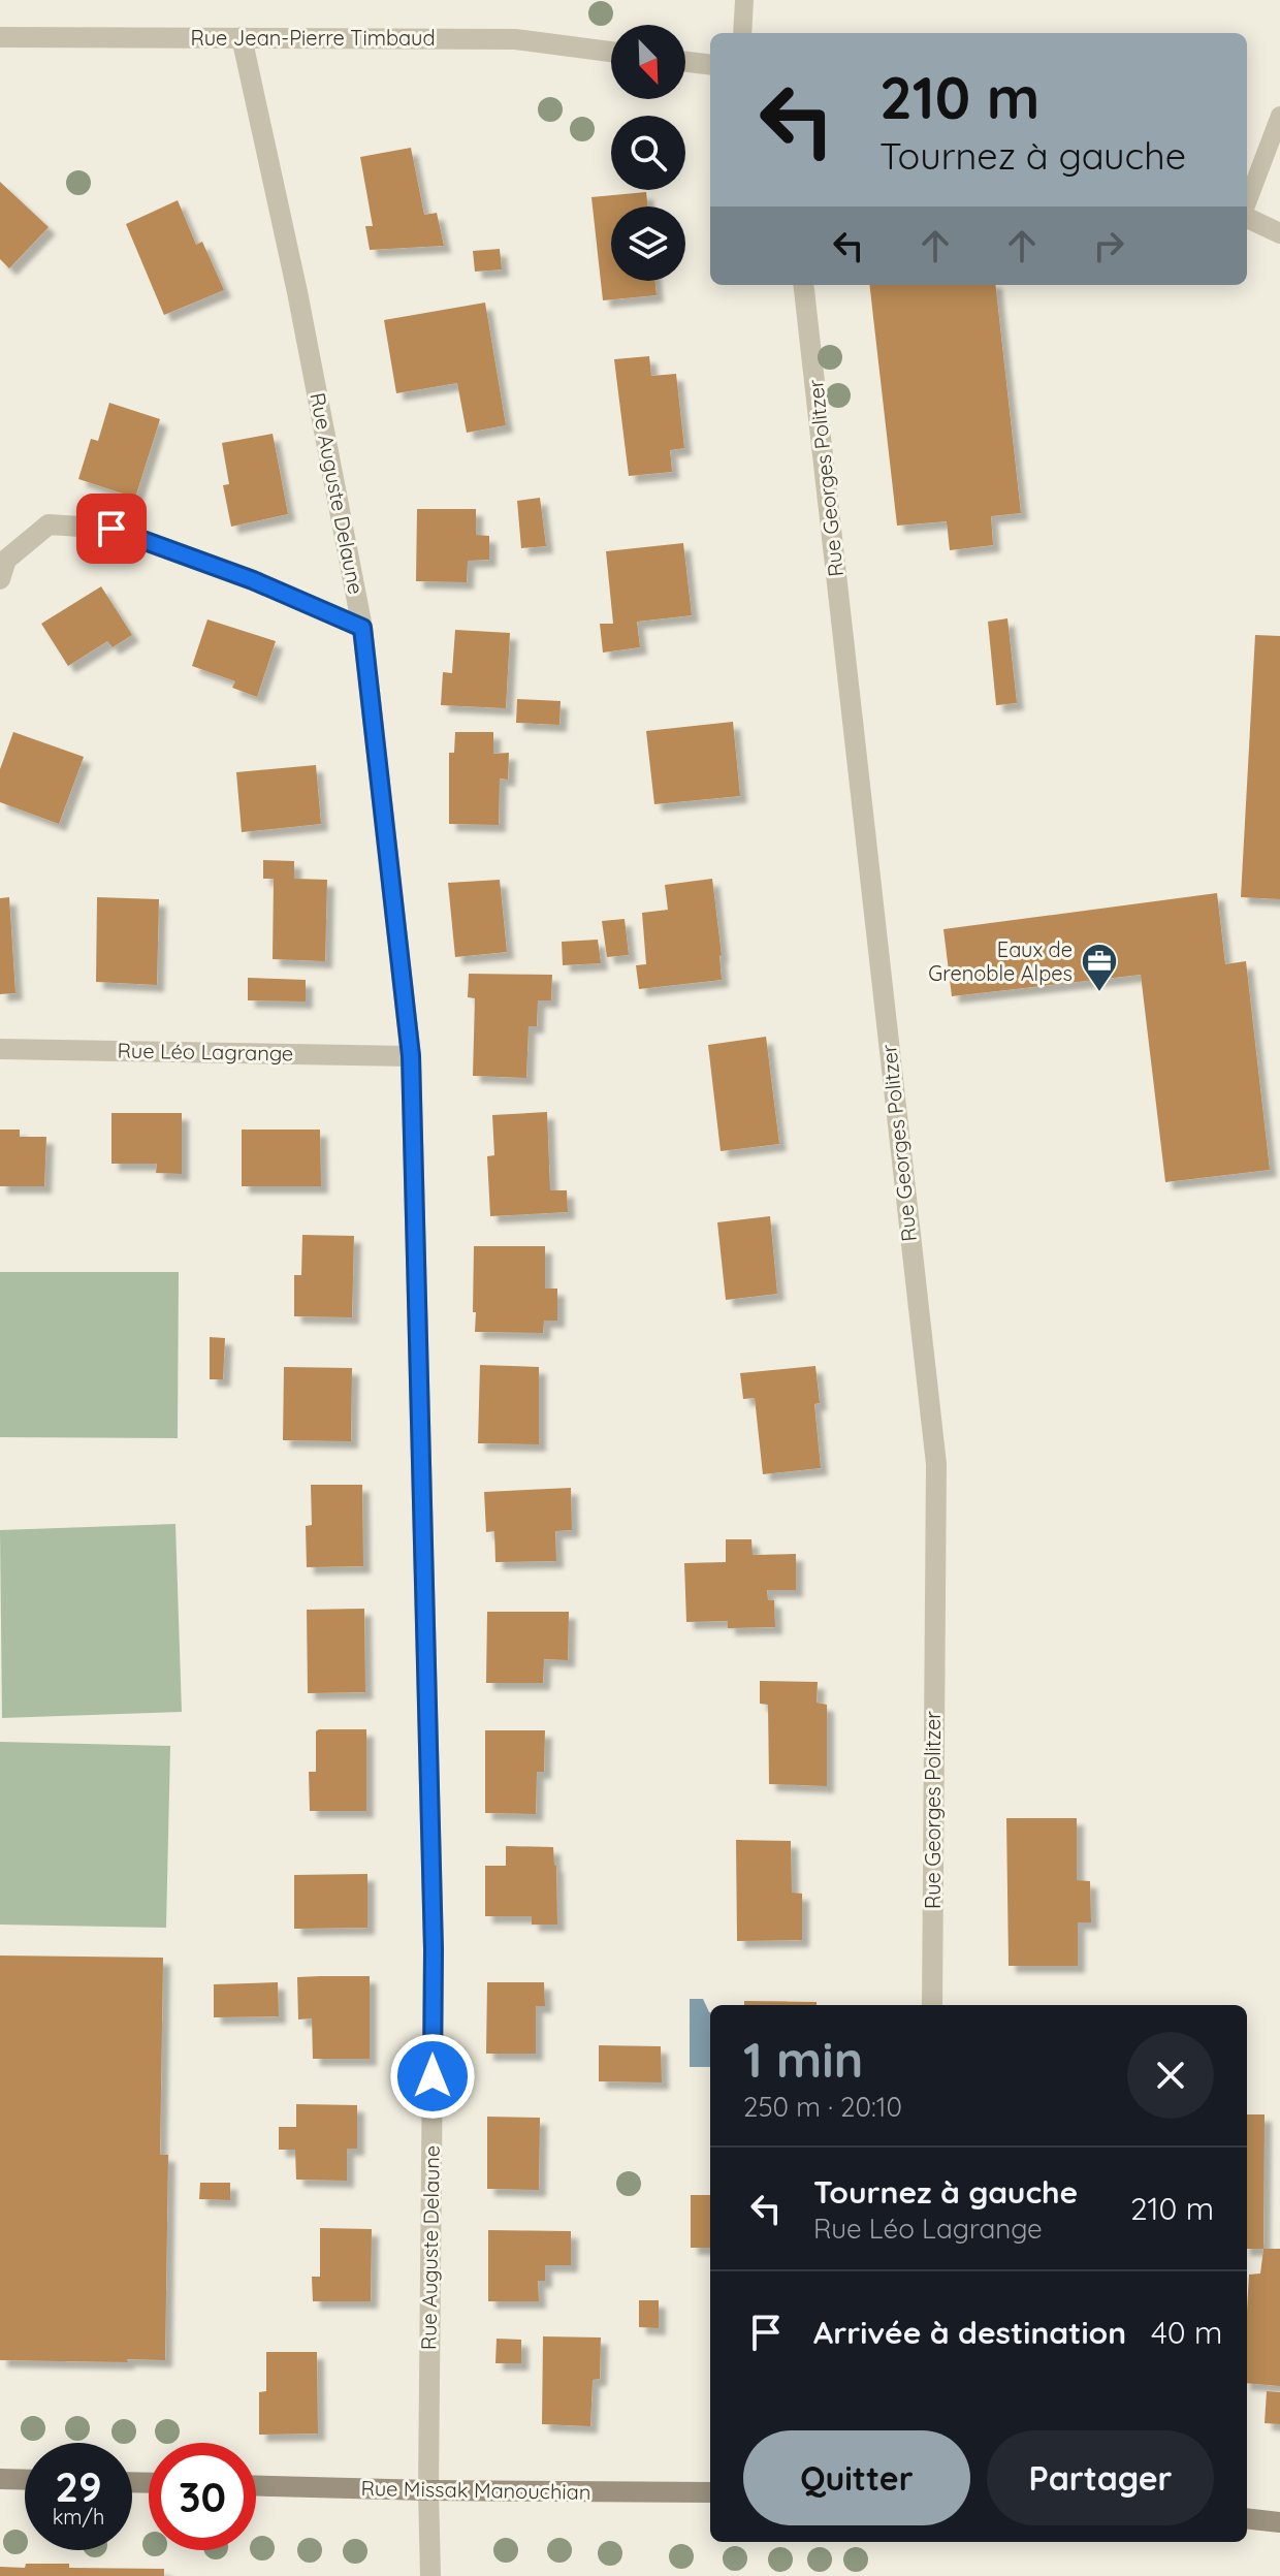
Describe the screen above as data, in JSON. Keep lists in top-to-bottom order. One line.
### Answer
{"streets":{"street":["Rue Jean-Pierre Timbaud","Rue Georges Politzer","Rue Auguste Delaune","Rue Léo Lagrange","Rue Missak Manouchian"]},"crossings":[["Rue Jean-Pierre Timbaud","Rue Auguste Delaune"],["Rue Auguste Delaune","Rue Léo Lagrange"],["Rue Auguste Delaune","Rue Missak Manouchian"]],"places":{"office":["Eaux de Grenoble Alpes"]},"north":"bottom right","page":{"turn":["210 m","Tournez à gauche"],"heading":["1 min","250 m · 20:10"],"list":[{"name":"Tournez à gauche","note":"Rue Léo Lagrange","value":"210 m"},{"name":"Arrivée à destination","value":"40 m"}],"buttons":["Quitter","Partager"],"speed":"29 km/h","limit":"30"}}
